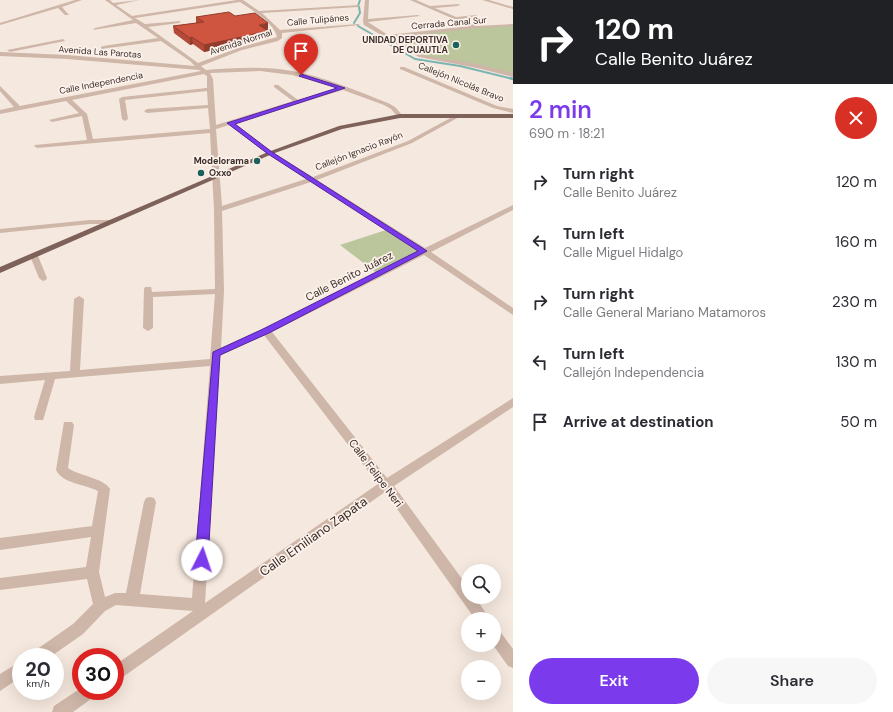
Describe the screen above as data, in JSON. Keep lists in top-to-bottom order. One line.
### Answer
{"streets":{"street":["Calle Tulipánes","Cerrada Canal Sur","Avenida Normal","Avenida Las Parotas","Callejón Nicolás Bravo","Calle Independencia","Callejón Ignacio Rayón","Calle Benito Juárez","Calle Felipe Neri","Calle Emiliano Zapata"]},"crossings":[["Calle Tulipánes","Avenida Normal"],["Avenida Normal","Avenida Las Parotas"],["Calle Benito Juárez","Calle Felipe Neri"],["Calle Felipe Neri","Calle Emiliano Zapata"]],"places":["UNIDAD DEPORTIVA DE CUAUTLA","Modelorama","Oxxo"],"page":{"turn":["120 m","Calle Benito Juárez"],"heading":["2 min","690 m · 18:21"],"list":[{"name":"Turn right","note":"Calle Benito Juárez","value":"120 m"},{"name":"Turn left","note":"Calle Miguel Hidalgo","value":"160 m"},{"name":"Turn right","note":"Calle General Mariano Matamoros","value":"230 m"},{"name":"Turn left","note":"Callejón Independencia","value":"130 m"},{"name":"Arrive at destination","value":"50 m"}],"map_buttons":["+","−"],"speed":"20 km/h","limit":"30","buttons":["Exit","Share"]}}
